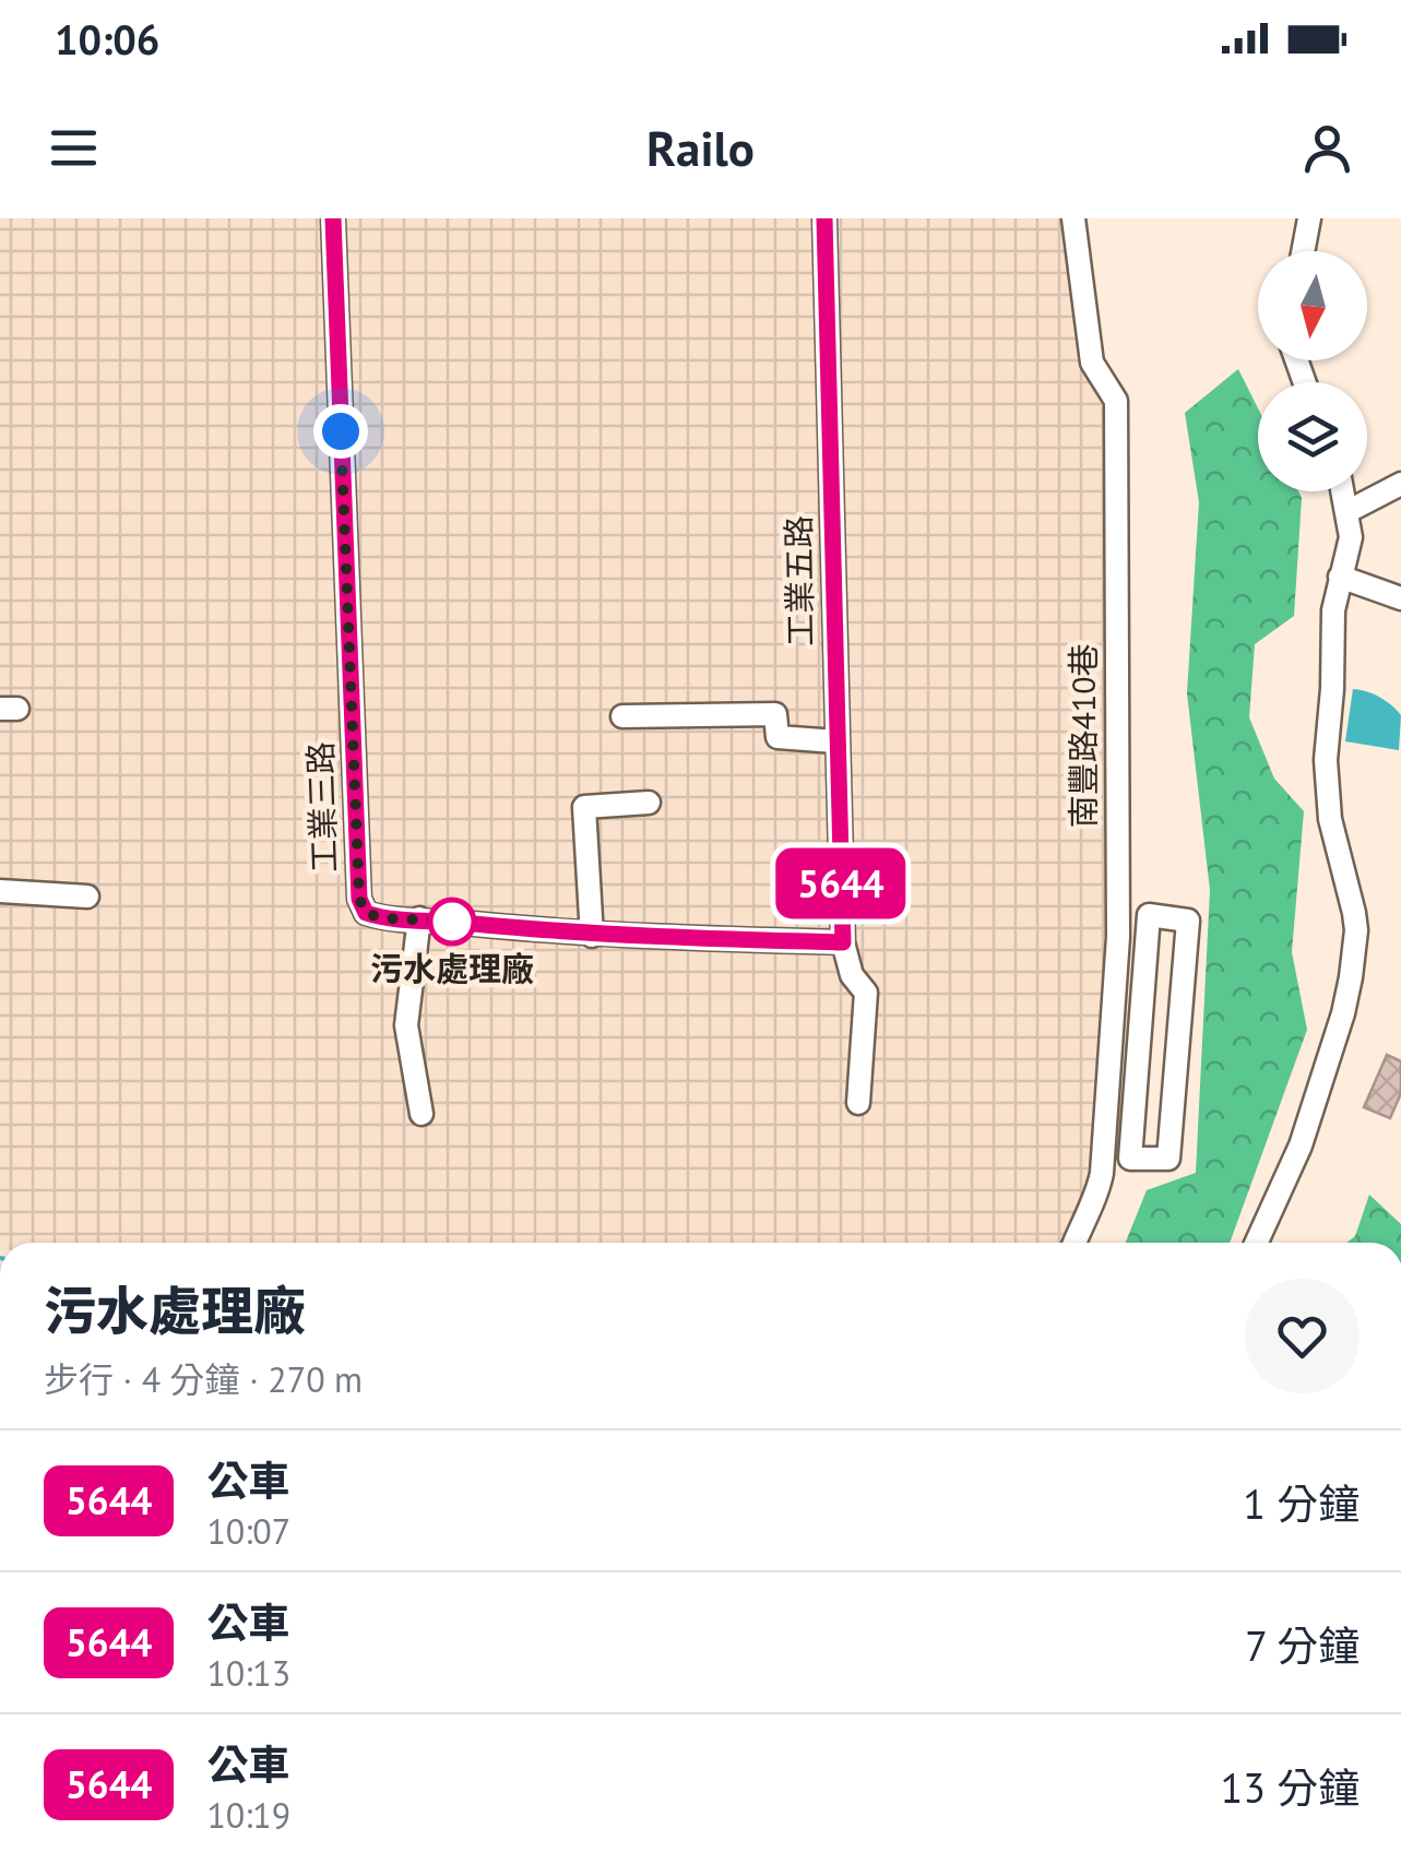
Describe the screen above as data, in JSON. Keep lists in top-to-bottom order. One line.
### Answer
{"streets":{"street":["工業五路","南豐路410巷","工業三路"]},"crossings":[["工業五路","工業三路"]],"places":["污水處理廠"],"lines":["bus line 5644"],"north":"bottom","page":{"status":"10:06","header":"Railo","on_map":"5644","heading":["污水處理廠","步行 · 4 分鐘 · 270 m"],"list":[{"mark":"5644","name":"公車","note":"10:07","value":"1 分鐘"},{"mark":"5644","name":"公車","note":"10:13","value":"7 分鐘"},{"mark":"5644","name":"公車","note":"10:19","value":"13 分鐘"}]}}
